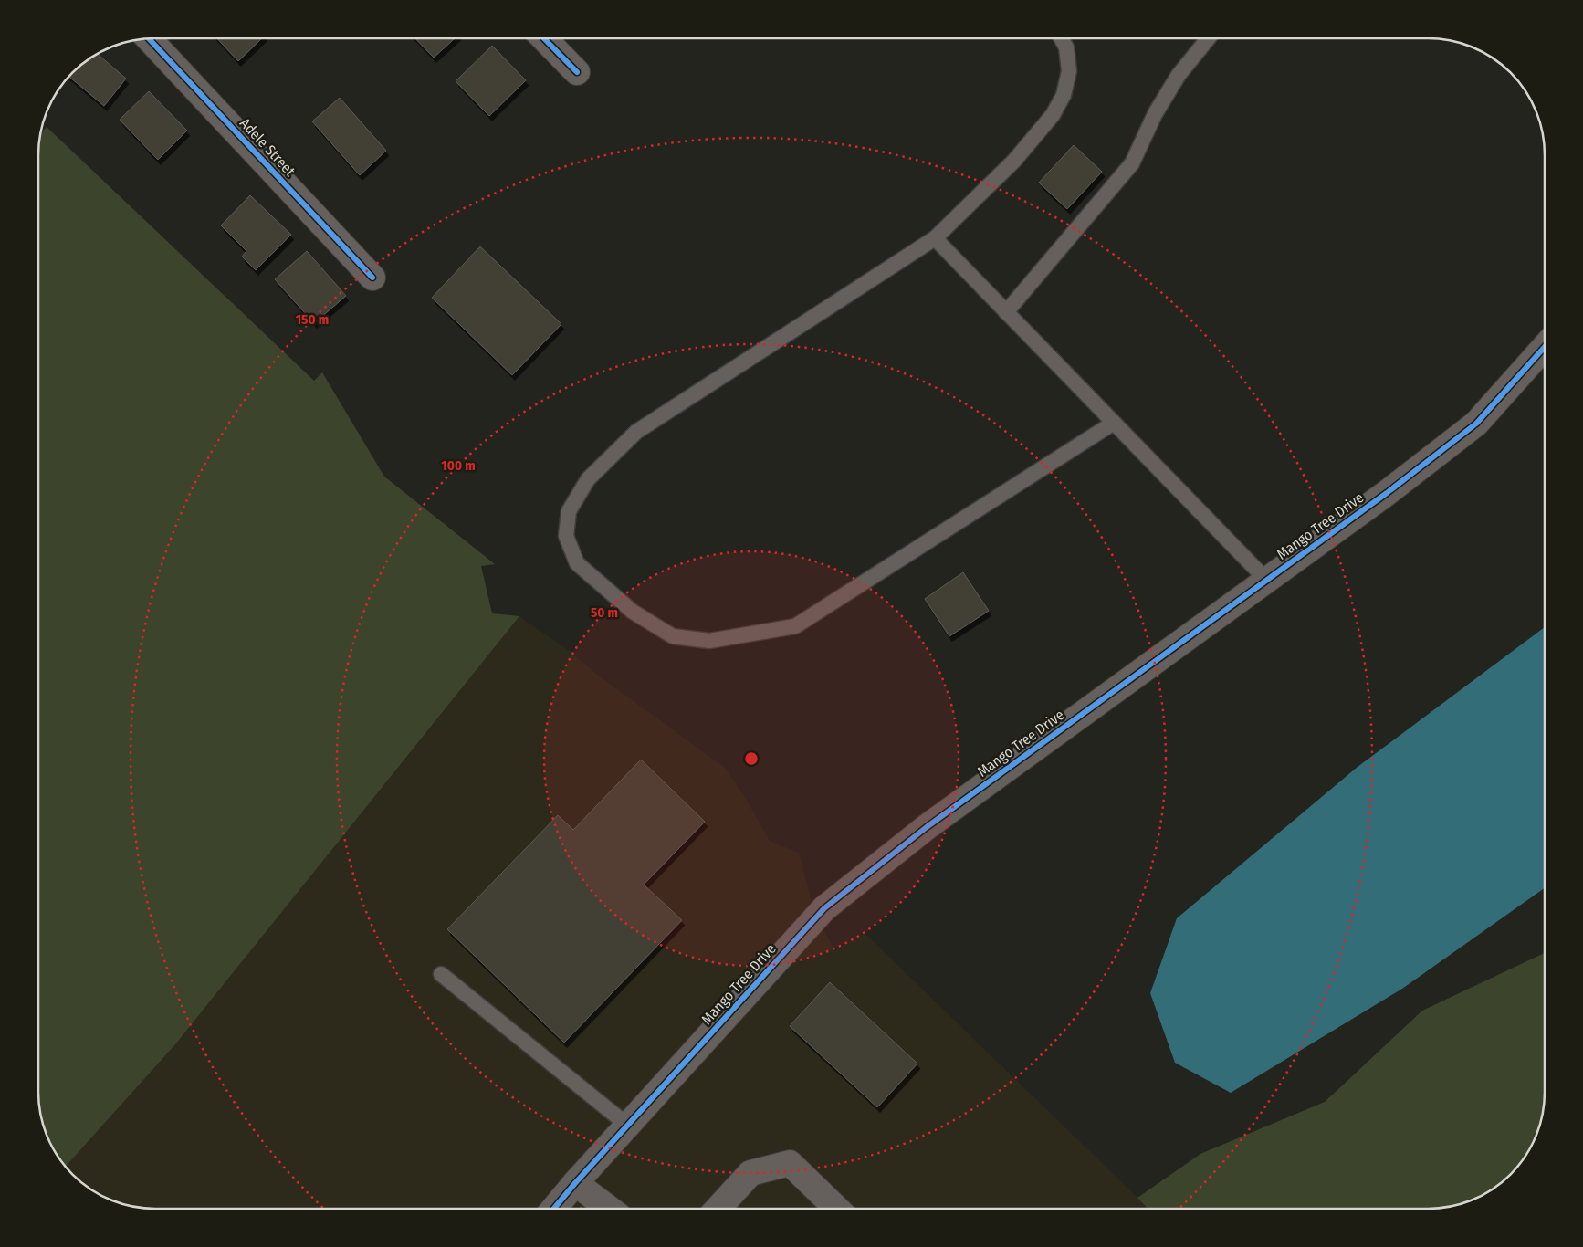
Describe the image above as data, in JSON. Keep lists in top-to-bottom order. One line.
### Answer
{"streets":{"street":["Adele Street","Mango Tree Drive"]},"rings":["150 m","100 m","50 m"]}
